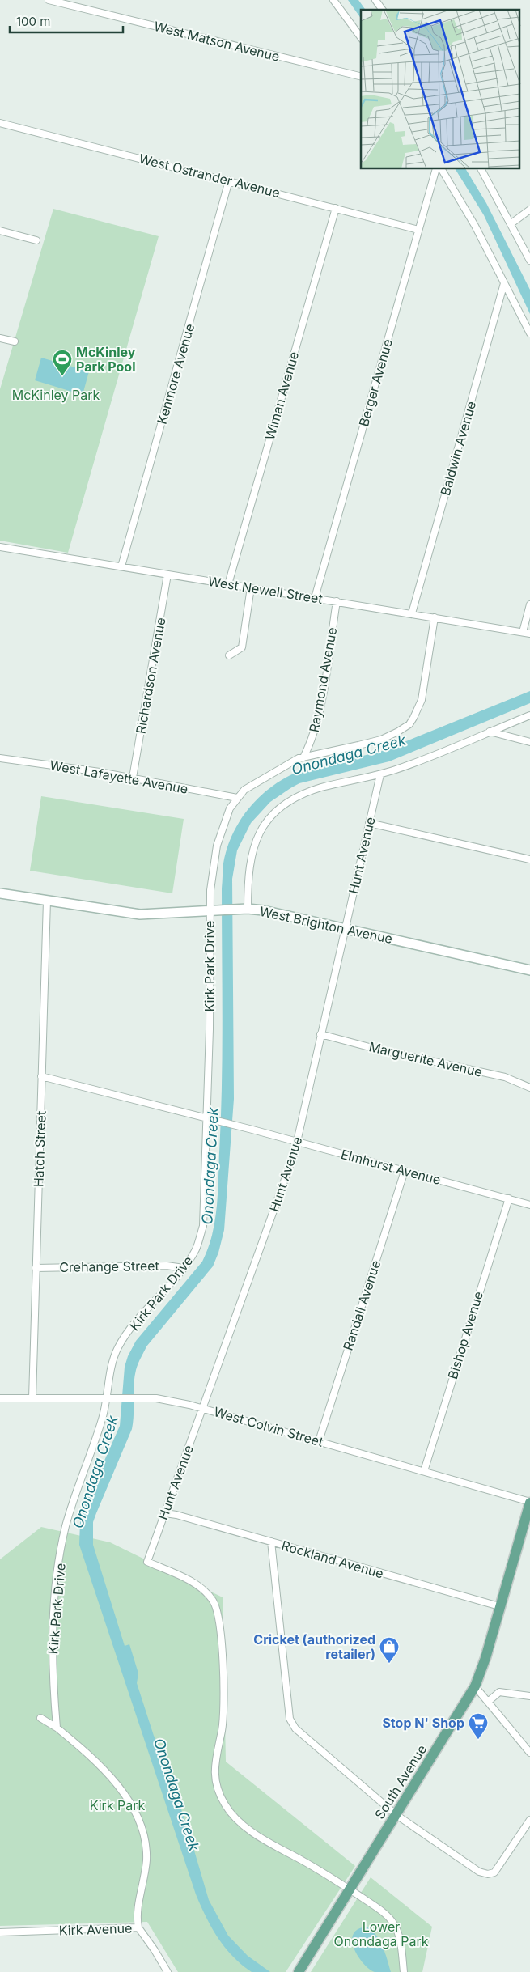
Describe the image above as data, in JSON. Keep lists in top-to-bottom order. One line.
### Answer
{"streets":{"main road":["South Avenue"],"street":["West Matson Avenue","West Ostrander Avenue","Kenmore Avenue","Berger Avenue","Wiman Avenue","Baldwin Avenue","West Newell Street","Richardson Avenue","Raymond Avenue","West Lafayette Avenue","Hunt Avenue","West Brighton Avenue","Kirk Park Drive","Marguerite Avenue","Hatch Street","Elmhurst Avenue","Crehange Street","Randall Avenue","Bishop Avenue","West Colvin Street","Rockland Avenue","Kirk Avenue"]},"crossings":[["West Ostrander Avenue","Kenmore Avenue"],["West Ostrander Avenue","Berger Avenue"],["West Ostrander Avenue","Wiman Avenue"],["Kenmore Avenue","West Newell Street"],["Berger Avenue","West Newell Street"],["Wiman Avenue","West Newell Street"],["Baldwin Avenue","West Newell Street"],["West Newell Street","Richardson Avenue"],["West Newell Street","Raymond Avenue"],["West Newell Street","Kirk Park Drive"],["Richardson Avenue","West Lafayette Avenue"],["Raymond Avenue","Kirk Park Drive"],["West Lafayette Avenue","Kirk Park Drive"],["Hunt Avenue","West Brighton Avenue"],["Hunt Avenue","Marguerite Avenue"],["Hunt Avenue","Elmhurst Avenue"],["Hunt Avenue","West Colvin Street"],["Hunt Avenue","Rockland Avenue"],["Hunt Avenue","South Avenue"],["West Brighton Avenue","Kirk Park Drive"],["West Brighton Avenue","Hatch Street"],["Kirk Park Drive","Elmhurst Avenue"],["Kirk Park Drive","Crehange Street"],["Kirk Park Drive","West Colvin Street"],["Hatch Street","Crehange Street"],["Hatch Street","West Colvin Street"],["Elmhurst Avenue","Randall Avenue"],["Elmhurst Avenue","Bishop Avenue"],["Randall Avenue","West Colvin Street"],["Bishop Avenue","West Colvin Street"],["West Colvin Street","South Avenue"],["Rockland Avenue","South Avenue"]],"water":["Onondaga Creek"],"parks":["McKinley Park","Kirk Park","Lower Onondaga Park"],"places":{"sports":["McKinley Park Pool"],"shop":["Cricket (authorized retailer)"],"supermarket":["Stop N' Shop"]},"scale_bar":"100 m"}
